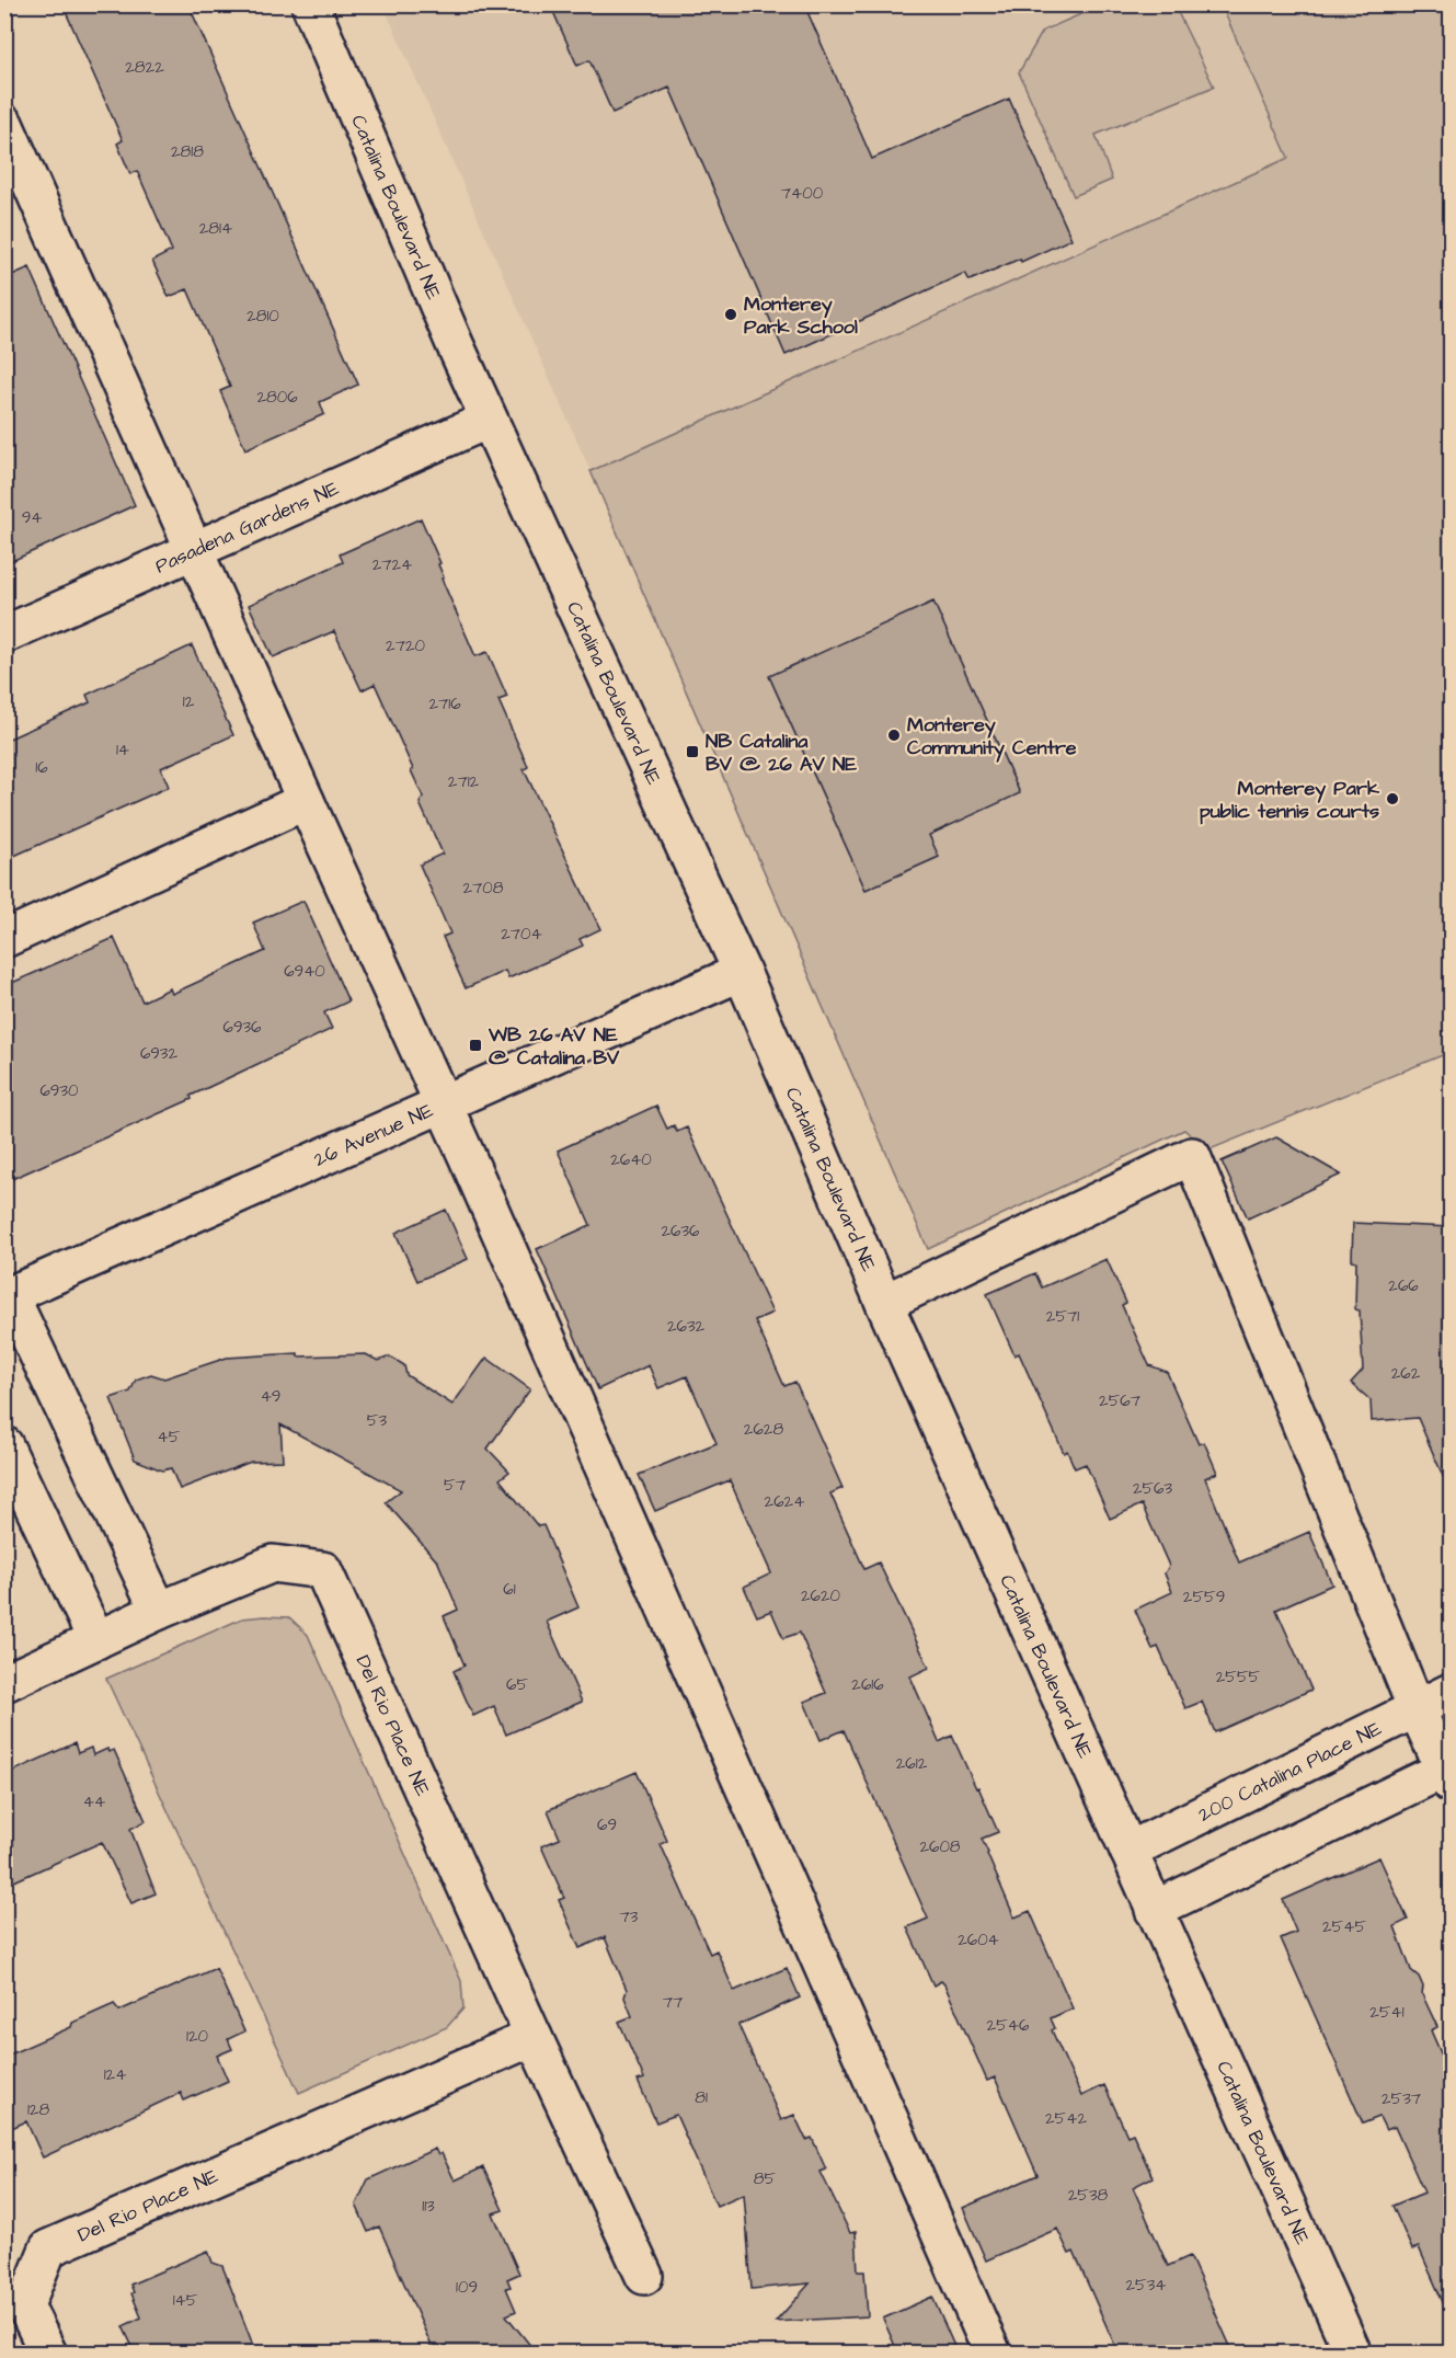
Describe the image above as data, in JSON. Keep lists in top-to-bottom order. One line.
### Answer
{"streets":{"street":["Catalina Boulevard NE","Pasadena Gardens NE","26 Avenue NE","Del Rio Place NE","200 Catalina Place NE"]},"crossings":[["Catalina Boulevard NE","Pasadena Gardens NE"],["Catalina Boulevard NE","26 Avenue NE"],["Catalina Boulevard NE","200 Catalina Place NE"]],"places":{"other":["Monterey Park School","Monterey Community Centre","Monterey Park public tennis courts"],"transit":["NB Catalina BV @ 26 AV NE","WB 26 AV NE @ Catalina BV"]},"house_numbers":["2822","2818","7400","2814","2810","2806","94","2724","2720","12","2716","14","16","2712","2708","2704","6940","6936","6932","6930","2640","2636","266","2571","2632","262","49","2567","53","2628","45","57","2563","2624","61","2620","2559","2555","65","2616","2612","44","69","2608","73","2545","2604","77","2541","2546","120","124","81","2537","128","2542","85","2538","113","2534","109","145"]}
